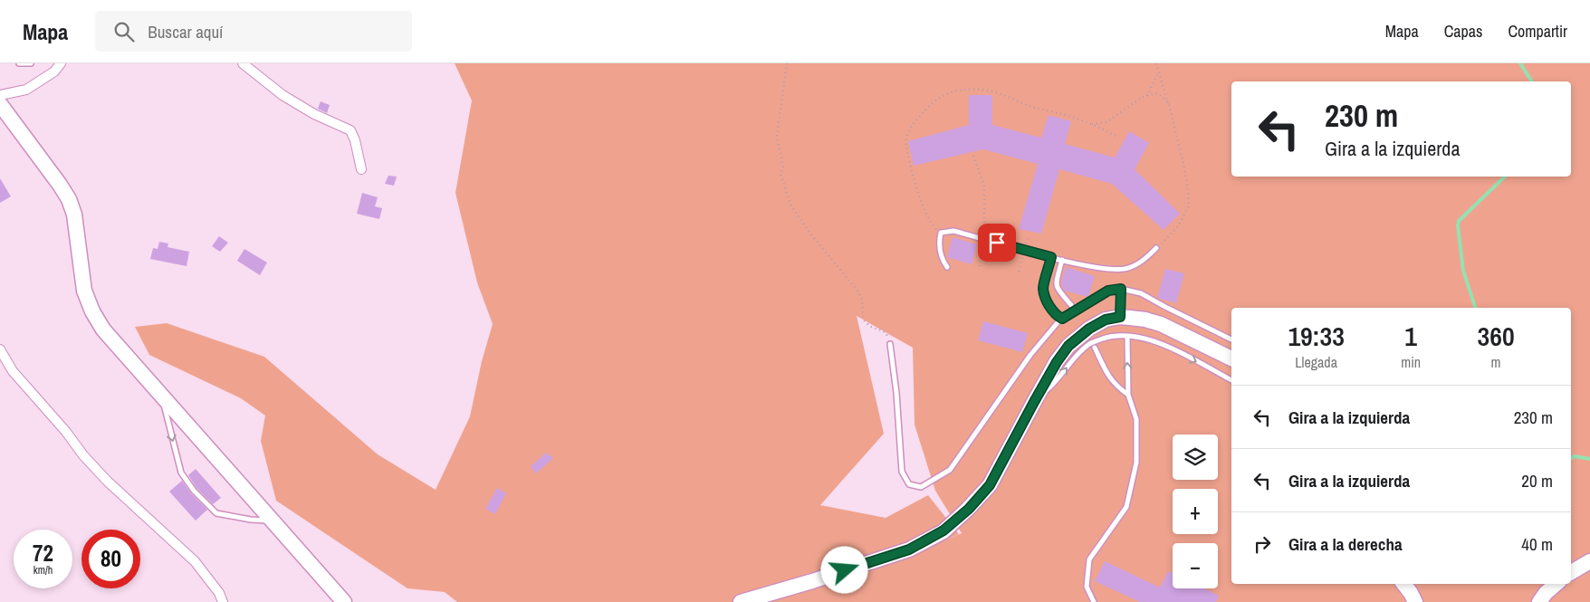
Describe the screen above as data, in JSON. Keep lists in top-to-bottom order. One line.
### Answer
{"page":{"header":"Mapa","search":"Buscar aquí","nav":["Mapa","Capas","Compartir"],"turn":["230 m","Gira a la izquierda"],"eta":["19:33","Llegada","1","min","360","m"],"list":[{"name":"Gira a la izquierda","value":"230 m"},{"name":"Gira a la izquierda","value":"20 m"},{"name":"Gira a la derecha","value":"40 m"}],"map_buttons":["+","−"],"speed":"72 km/h","limit":"80"}}
